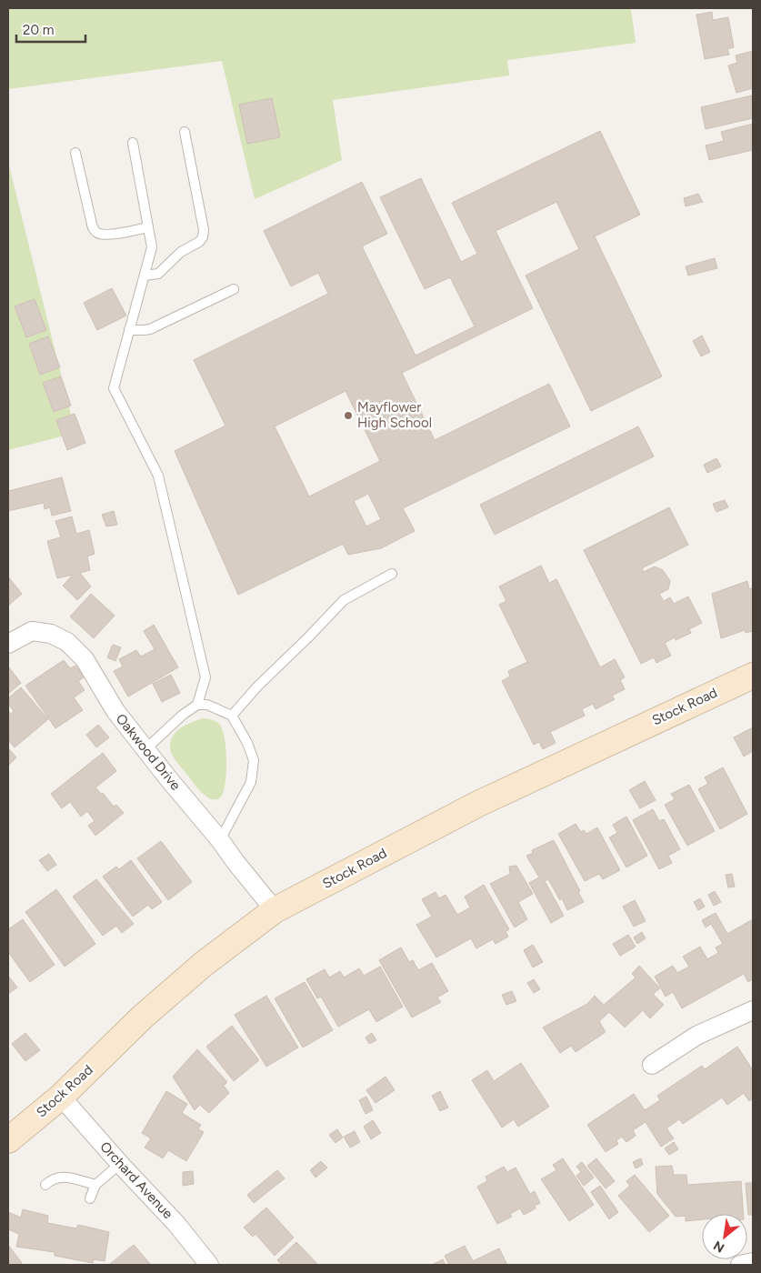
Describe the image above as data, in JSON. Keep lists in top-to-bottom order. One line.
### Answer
{"streets":{"main road":["Stock Road"],"street":["Oakwood Drive","Orchard Avenue"]},"crossings":[["Stock Road","Oakwood Drive"],["Stock Road","Orchard Avenue"]],"places":["Mayflower High School"],"scale_bar":"20 m","north":"bottom left"}
